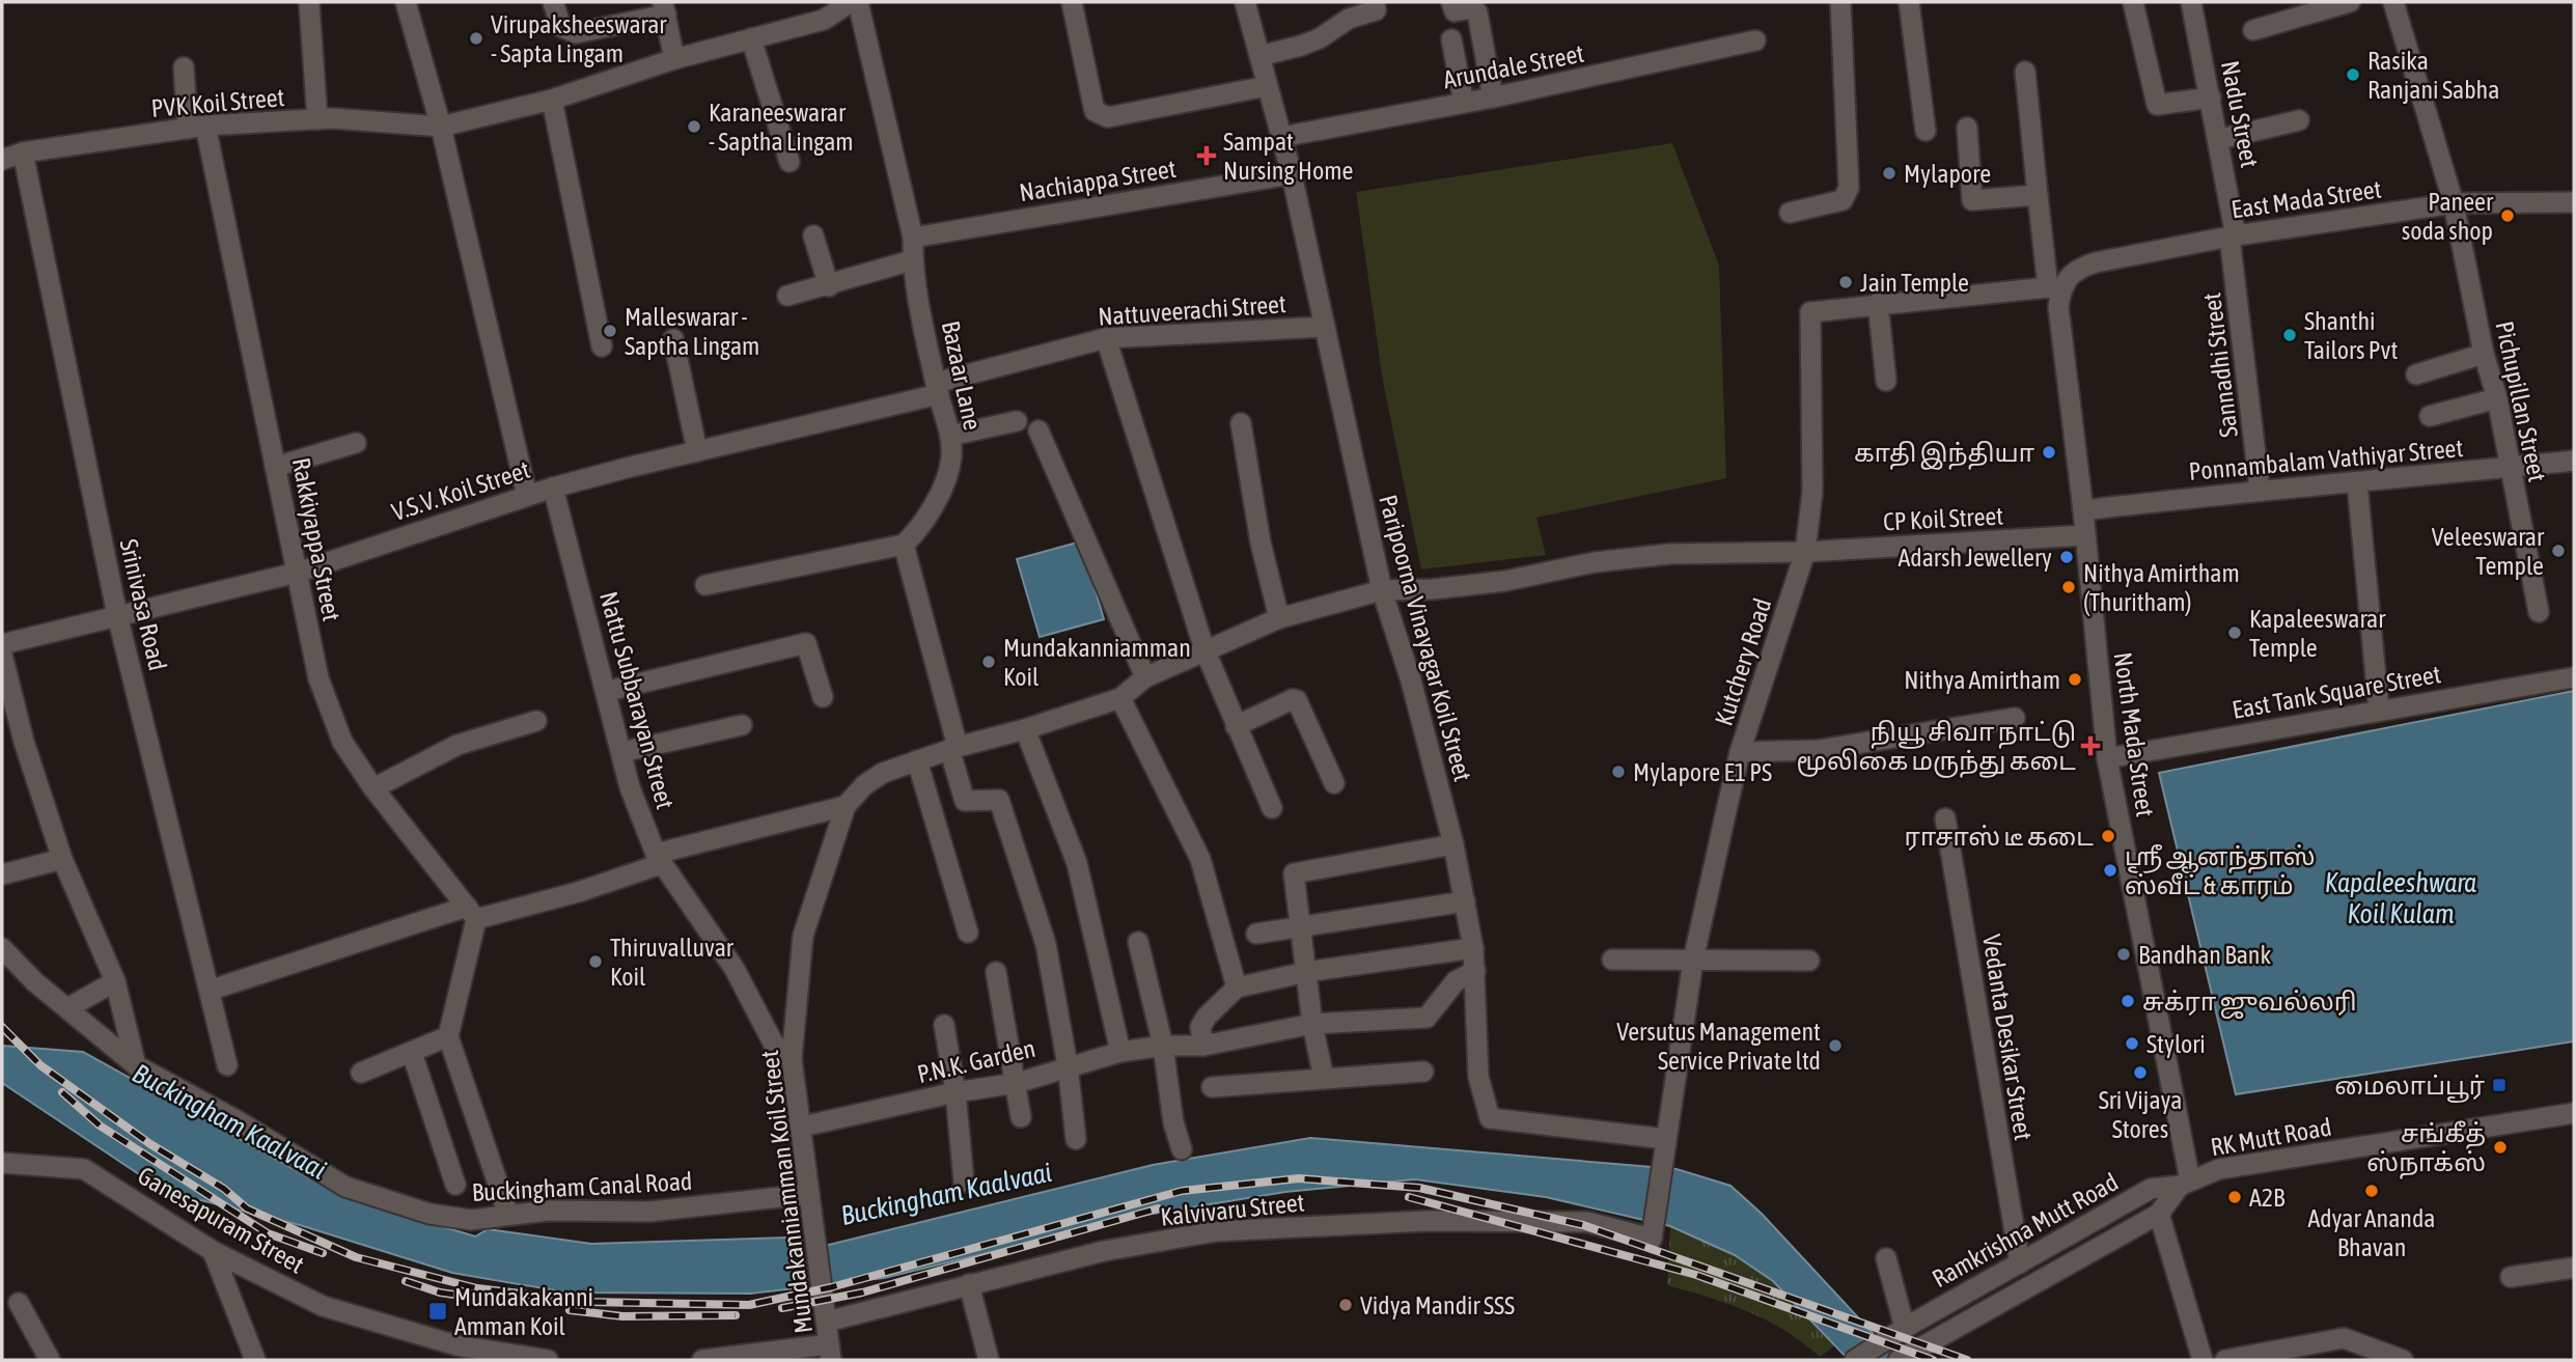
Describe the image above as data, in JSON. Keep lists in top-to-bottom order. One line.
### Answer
{"streets":{"street":["Arundale Street","PVK Koil Street","Nadu Street","Nachiappa Street","East Mada Street","Nattuveerachi Street","Sannadhi Street","Bazaar Lane","Pichupillan Street","Ponnambalam Vathiyar Street","V.S.V. Koil Street","CP Koil Street","Rakkiyappa Street","Srinivasa Road","Paripoorna Vinayagar Koil Street","Kutchery Road","East Tank Square Street","Nattu Subbarayan Street","North Mada Street","Vedanta Desikar Street","P.N.K. Garden","RK Mutt Road","Buckingham Canal Road","Mundakanniamman Koil Street","Kalvivaru Street","Ganesapuram Street","Ramkrishna Mutt Road"]},"crossings":[["Arundale Street","Paripoorna Vinayagar Koil Street"],["PVK Koil Street","Rakkiyappa Street"],["PVK Koil Street","Srinivasa Road"],["Nadu Street","East Mada Street"],["Nadu Street","Sannadhi Street"],["Nachiappa Street","Bazaar Lane"],["Nachiappa Street","Paripoorna Vinayagar Koil Street"],["East Mada Street","Sannadhi Street"],["East Mada Street","Pichupillan Street"],["East Mada Street","North Mada Street"],["Nattuveerachi Street","Bazaar Lane"],["Nattuveerachi Street","V.S.V. Koil Street"],["Nattuveerachi Street","Paripoorna Vinayagar Koil Street"],["Sannadhi Street","Ponnambalam Vathiyar Street"],["Bazaar Lane","V.S.V. Koil Street"],["Pichupillan Street","Ponnambalam Vathiyar Street"],["Ponnambalam Vathiyar Street","North Mada Street"],["V.S.V. Koil Street","Rakkiyappa Street"],["V.S.V. Koil Street","Srinivasa Road"],["V.S.V. Koil Street","Nattu Subbarayan Street"],["CP Koil Street","Kutchery Road"],["CP Koil Street","North Mada Street"],["CP Koil Street","Mundakanniamman Koil Street"],["Paripoorna Vinayagar Koil Street","Kutchery Road"],["Paripoorna Vinayagar Koil Street","P.N.K. Garden"],["Paripoorna Vinayagar Koil Street","Mundakanniamman Koil Street"],["Kutchery Road","Mundakanniamman Koil Street"],["Kutchery Road","Kalvivaru Street"],["East Tank Square Street","North Mada Street"],["Nattu Subbarayan Street","Mundakanniamman Koil Street"],["North Mada Street","RK Mutt Road"],["North Mada Street","Ramkrishna Mutt Road"],["Vedanta Desikar Street","Ramkrishna Mutt Road"],["P.N.K. Garden","Mundakanniamman Koil Street"],["RK Mutt Road","Ramkrishna Mutt Road"],["Buckingham Canal Road","Mundakanniamman Koil Street"],["Mundakanniamman Koil Street","Kalvivaru Street"]],"water":["Kapaleeshwara Koil Kulam","Buckingham Kaalvaai"],"places":{"other":["Virupaksheeswarar - Sapta Lingam","Rasika Ranjani Sabha","Karaneeswarar - Saptha Lingam","Mylapore","Paneer soda shop","Jain Temple","Malleswarar - Saptha Lingam","Shanthi Tailors Pvt","காதி இந்தியா","Veleeswarar Temple","Adarsh Jewellery","Nithya Amirtham (Thuritham)","Kapaleeswarar Temple","Mundakanniamman Koil","Nithya Amirtham","Mylapore E1 PS","ராசாஸ் டீ கடை","ஶ்ரீ ஆனந்தாஸ் ஸ்வீட் & காரம்","Bandhan Bank","Thiruvalluvar Koil","சுக்ரா ஜுவல்லரி","Stylori","Versutus Management Service Private ltd","Sri Vijaya Stores","சங்கீத் ஸ்நாக்ஸ்","Adyar Ananda Bhavan","A2B","Vidya Mandir SSS"],"health":["Sampat Nursing Home","நியூ சிவா நாட்டு மூலிகை மருந்து கடை"],"transit":["மைலாப்பூர்","Mundakakanni Amman Koil"]}}
